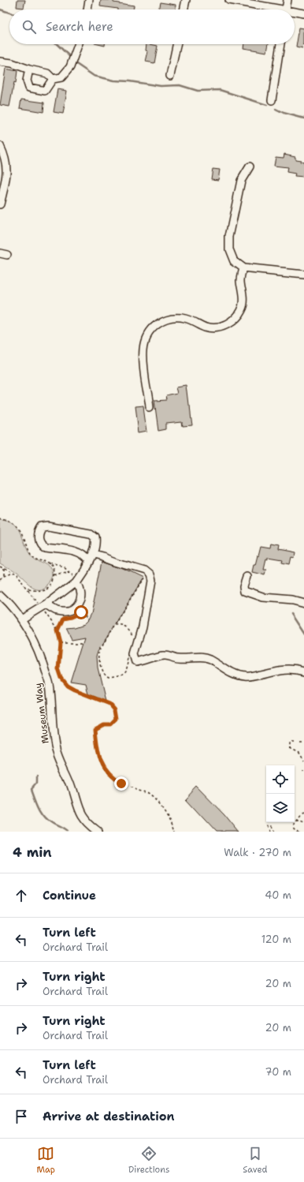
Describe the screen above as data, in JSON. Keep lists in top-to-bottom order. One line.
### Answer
{"streets":{"street":["Museum Way"]},"page":{"search":"Search here","heading":["4 min","Walk · 270 m"],"list":[["Continue","40 m"],["Turn left","Orchard Trail","120 m"],["Turn right","Orchard Trail","20 m"],["Turn right","Orchard Trail","20 m"],["Turn left","Orchard Trail","70 m"],"Arrive at destination"],"nav":["Map","Directions","Saved"]}}
